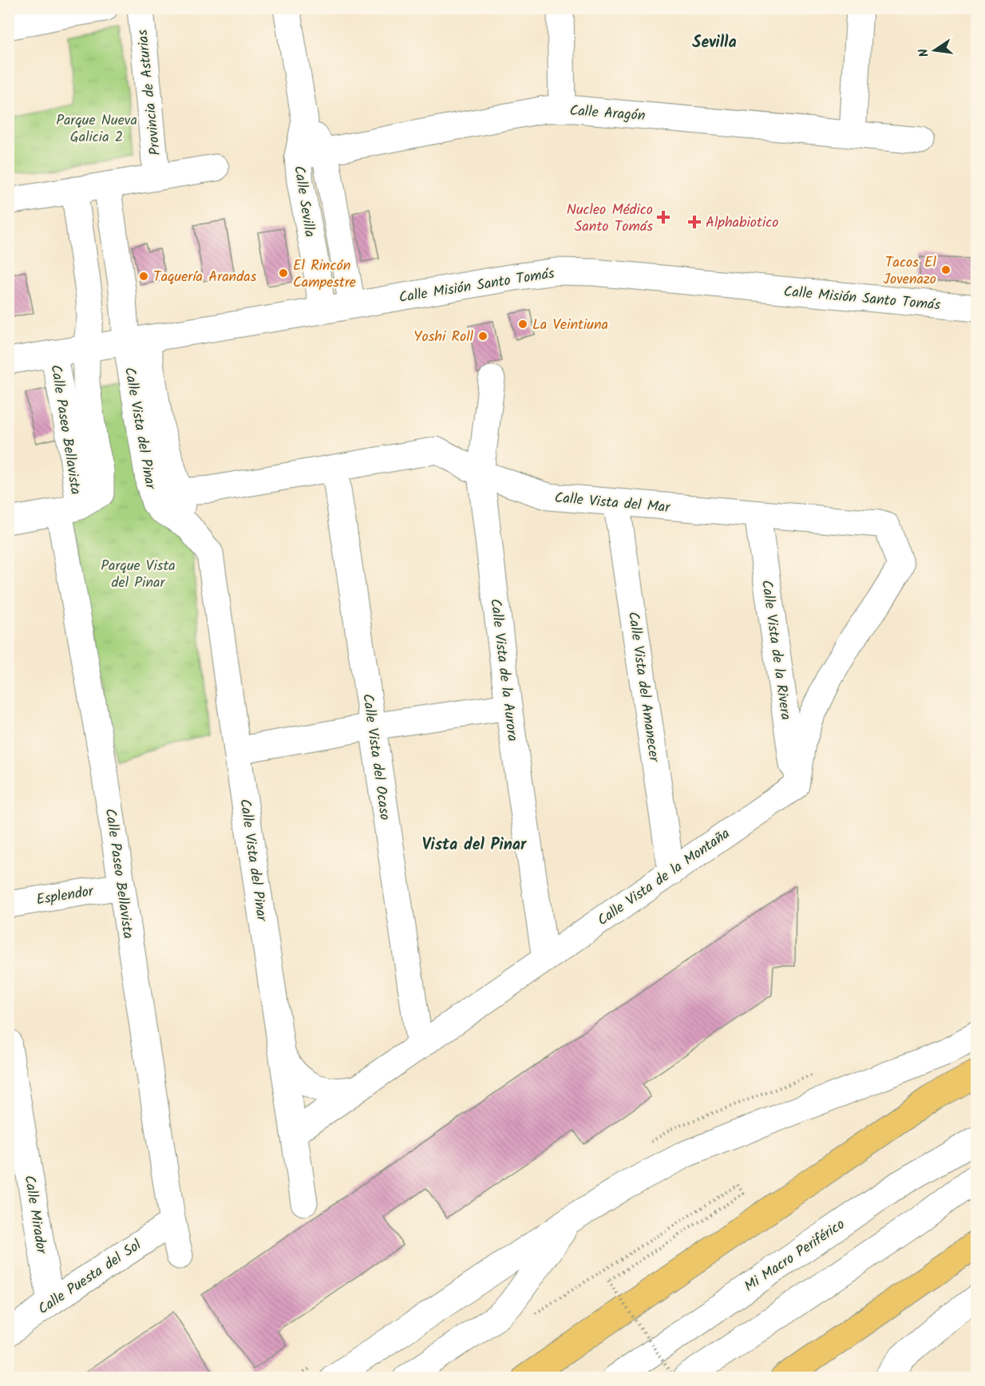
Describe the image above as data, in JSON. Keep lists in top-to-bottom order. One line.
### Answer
{"streets":{"street":["Provincia de Asturias","Calle Aragón","Calle Sevilla","Calle Misión Santo Tomás","Calle Vista del Pinar","Calle Paseo Bellavista","Calle Vista del Mar","Calle Vista de la Rivera","Calle Vista de la Aurora","Calle Vista del Amanecer","Calle Vista del Ocaso","Calle Vista de la Montaña","Esplendor","Calle Mirador","Mi Macro Periférico","Calle Puesta del Sol"]},"crossings":[["Calle Aragón","Calle Sevilla"],["Calle Sevilla","Calle Misión Santo Tomás"],["Calle Misión Santo Tomás","Calle Vista del Pinar"],["Calle Misión Santo Tomás","Calle Paseo Bellavista"],["Calle Vista del Pinar","Calle Vista del Mar"],["Calle Vista del Pinar","Calle Vista de la Montaña"],["Calle Paseo Bellavista","Esplendor"],["Calle Paseo Bellavista","Calle Puesta del Sol"],["Calle Vista del Mar","Calle Vista de la Rivera"],["Calle Vista del Mar","Calle Vista de la Aurora"],["Calle Vista del Mar","Calle Vista del Amanecer"],["Calle Vista del Mar","Calle Vista del Ocaso"],["Calle Vista del Mar","Calle Vista de la Montaña"],["Calle Vista de la Rivera","Calle Vista de la Montaña"],["Calle Vista de la Aurora","Calle Vista de la Montaña"],["Calle Vista del Amanecer","Calle Vista de la Montaña"],["Calle Vista del Ocaso","Calle Vista de la Montaña"],["Calle Mirador","Calle Puesta del Sol"]],"districts":["Sevilla","Vista del Pinar"],"parks":["Parque Nueva Galicia 2","Parque Vista del Pinar"],"places":{"health":["Nucleo Médico Santo Tomás","Alphabiotico"],"other":["Tacos El Jovenazo","El Rincón Campestre","Taquería Arandas","La Veintiuna","Yoshi Roll"]},"north":"left"}
